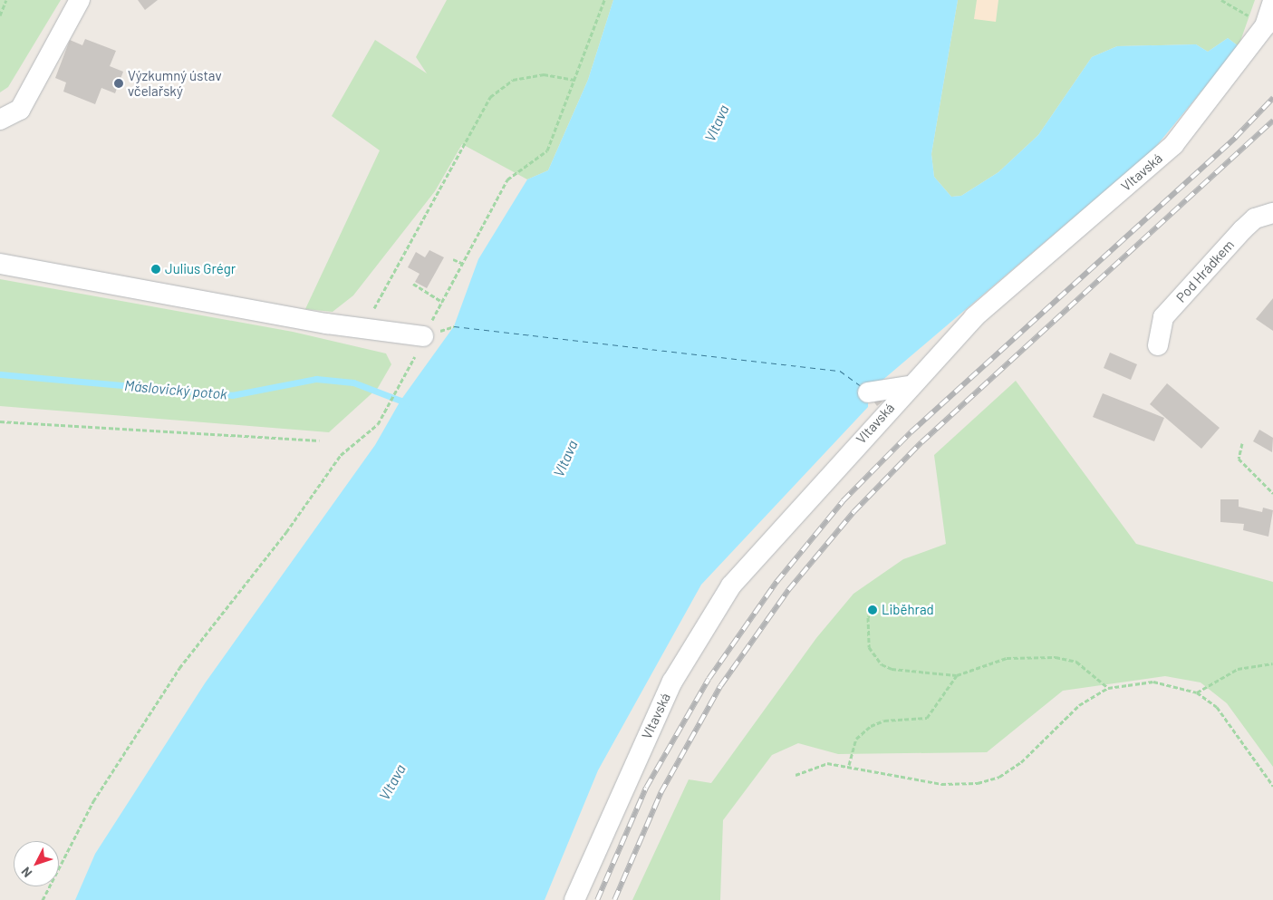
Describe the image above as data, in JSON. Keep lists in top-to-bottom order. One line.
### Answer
{"streets":{"street":["Vltavská","Pod Hrádkem"]},"water":["Vltava","Máslovický potok"],"places":["Výzkumný ústav včelařský","Julius Grégr","Liběhrad"],"north":"bottom left"}
